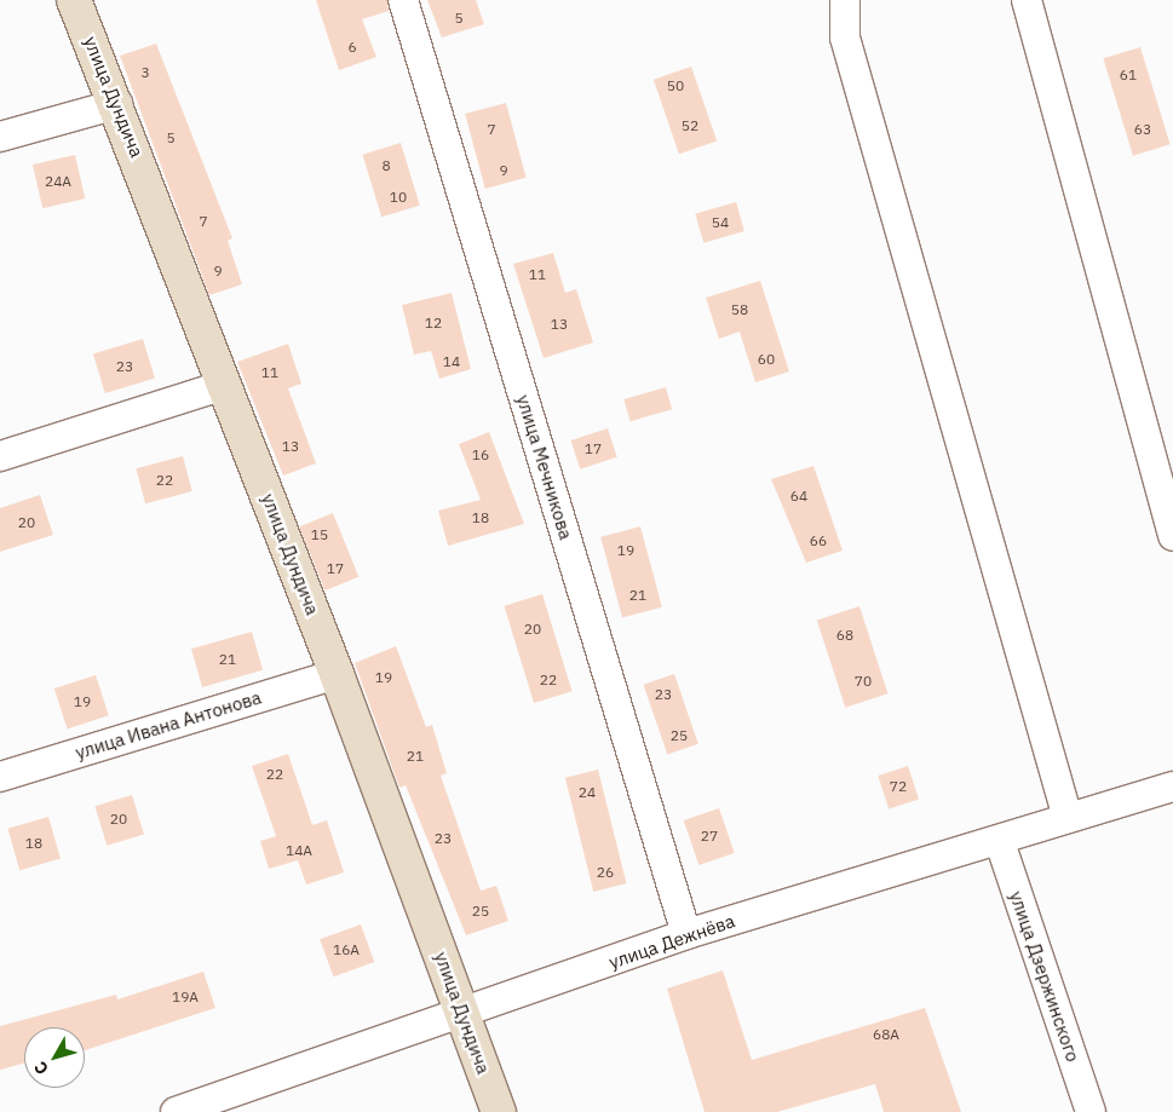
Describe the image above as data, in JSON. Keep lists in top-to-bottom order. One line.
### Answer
{"streets":{"street":["улица Дундича","улица Мечникова","улица Ивана Антонова","улица Дежнёва","улица Дзержинского"]},"crossings":[["улица Дундича","улица Ивана Антонова"],["улица Дундича","улица Дежнёва"],["улица Мечникова","улица Дежнёва"],["улица Дежнёва","улица Дзержинского"]],"house_numbers":["5","6","3","61","50","52","7","63","5","8","9","24А","10","7","54","9","11","58","12","13","60","14","23","11","13","17","16","22","64","18","20","15","66","19","17","21","20","68","21","19","22","70","23","19","25","21","22","72","24","20","27","23","18","14А","26","25","16А","19А","68А"],"north":"bottom left"}
